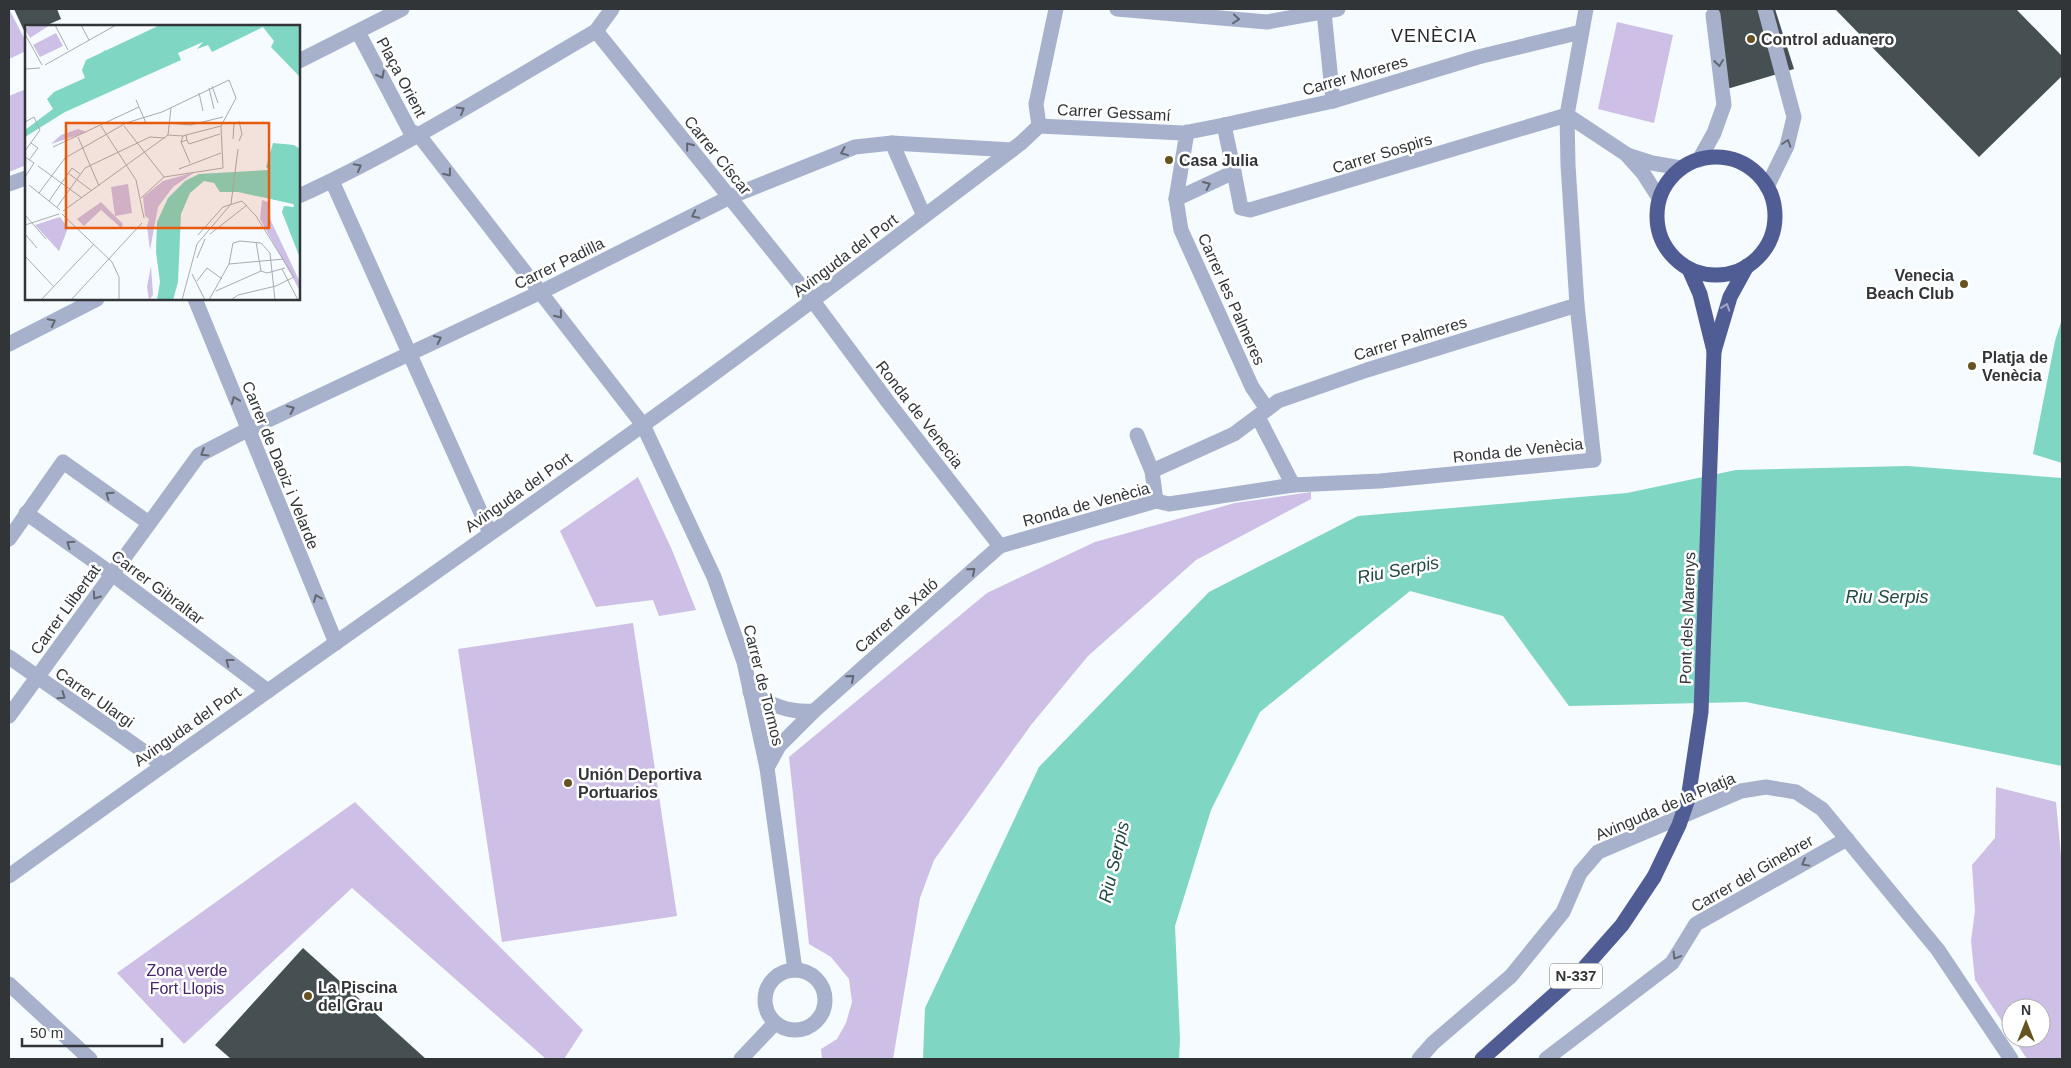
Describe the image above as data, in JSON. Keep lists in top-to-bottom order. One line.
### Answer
{"streets":{"highway":["Pont dels Marenys","N-337"],"street":["Carrer Moreres","Plaça Orient","Carrer Gessamí","Carrer Sospirs","Carrer Císcar","Avinguda del Port","Carrer Padilla","Carrer les Palmeres","Carrer Palmeres","Ronda de Venecia","Ronda de Venècia","Carrer de Daoiz i Velarde","Carrer Gibraltar","Carrer Llibertat","Carrer de Xaló","Carrer de Tormos","Carrer Ulargi","Avinguda de la Platja","Carrer del Ginebrer"]},"crossings":[["Carrer Moreres","Carrer Gessamí"],["Carrer Moreres","Carrer les Palmeres"],["Carrer Moreres","Ronda de Venècia"],["Plaça Orient","Carrer Padilla"],["Plaça Orient","Carrer de Tormos"],["Carrer Gessamí","Avinguda del Port"],["Carrer Gessamí","Carrer les Palmeres"],["Carrer Sospirs","Ronda de Venècia"],["Carrer Císcar","Avinguda del Port"],["Carrer Císcar","Carrer Padilla"],["Carrer Císcar","Ronda de Venecia"],["Avinguda del Port","Carrer Padilla"],["Avinguda del Port","Ronda de Venecia"],["Avinguda del Port","Carrer de Daoiz i Velarde"],["Avinguda del Port","Carrer Gibraltar"],["Avinguda del Port","Carrer de Tormos"],["Avinguda del Port","Carrer Ulargi"],["Carrer Padilla","Carrer de Daoiz i Velarde"],["Carrer Padilla","Carrer Llibertat"],["Carrer Padilla","Carrer de Tormos"],["Carrer les Palmeres","Carrer Palmeres"],["Carrer les Palmeres","Ronda de Venècia"],["Carrer Palmeres","Ronda de Venècia"],["Ronda de Venecia","Ronda de Venècia"],["Ronda de Venecia","Carrer de Xaló"],["Ronda de Venècia","Carrer de Xaló"],["Carrer de Daoiz i Velarde","Carrer Llibertat"],["Carrer Gibraltar","Carrer Llibertat"],["Carrer Llibertat","Carrer Ulargi"],["Carrer de Xaló","Carrer de Tormos"],["Avinguda de la Platja","Carrer del Ginebrer"]],"one_way":["Carrer Císcar","Carrer de Daoiz i Velarde","Carrer Gibraltar","Carrer Llibertat","Carrer de Xaló","Carrer Ulargi","Carrer del Ginebrer"],"districts":["VENÈCIA"],"water":["Riu Serpis"],"parks":["Zona verde Fort Llopis"],"places":["Control aduanero","Casa Julia","Venecia Beach Club","Platja de Venècia","Unión Deportiva Portuarios","La Piscina del Grau"],"scale_bar":"50 m","north":"top"}
